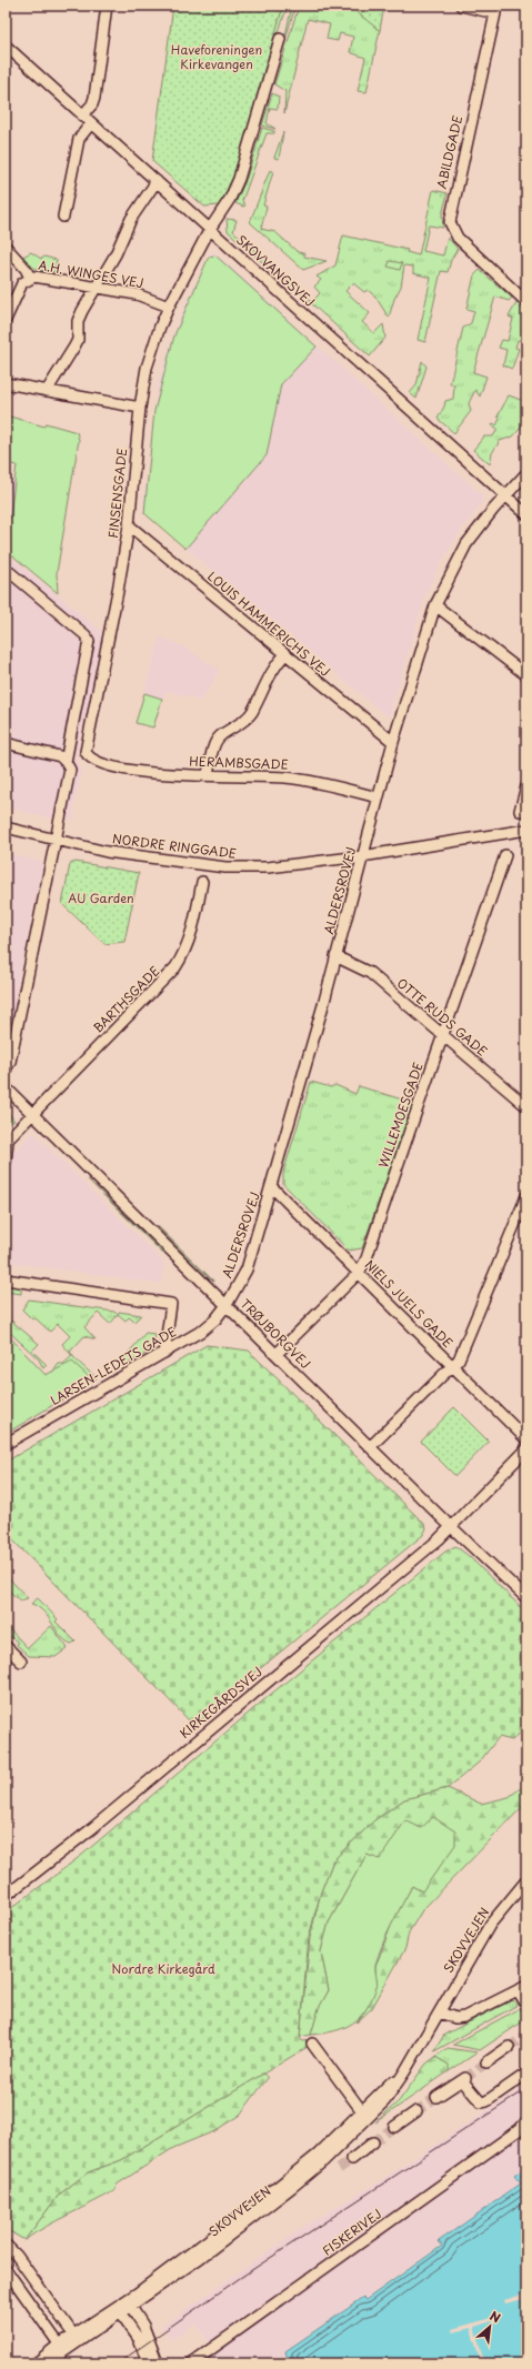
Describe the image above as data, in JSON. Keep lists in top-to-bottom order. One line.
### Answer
{"streets":{"street":["ABILDGADE","SKOVVANGSVEJ","A.H. WINGES VEJ","FINSENSGADE","LOUIS HAMMERICHS VEJ","HERAMBSGADE","NORDRE RINGGADE","ALDERSROVEJ","BARTHSGADE","OTTE RUDS GADE","WILLEMOESGADE","NIELS JUELS GADE","TRØJBORGVEJ","LARSEN-LEDETS GADE","KIRKEGÅRDSVEJ","SKOVVEJEN","FISKERIVEJ"]},"crossings":[["SKOVVANGSVEJ","FINSENSGADE"],["SKOVVANGSVEJ","ALDERSROVEJ"],["A.H. WINGES VEJ","FINSENSGADE"],["FINSENSGADE","LOUIS HAMMERICHS VEJ"],["FINSENSGADE","HERAMBSGADE"],["LOUIS HAMMERICHS VEJ","ALDERSROVEJ"],["HERAMBSGADE","ALDERSROVEJ"],["NORDRE RINGGADE","ALDERSROVEJ"],["ALDERSROVEJ","OTTE RUDS GADE"],["ALDERSROVEJ","NIELS JUELS GADE"],["ALDERSROVEJ","TRØJBORGVEJ"],["ALDERSROVEJ","LARSEN-LEDETS GADE"],["BARTHSGADE","TRØJBORGVEJ"],["OTTE RUDS GADE","WILLEMOESGADE"],["WILLEMOESGADE","NIELS JUELS GADE"],["WILLEMOESGADE","TRØJBORGVEJ"],["TRØJBORGVEJ","LARSEN-LEDETS GADE"],["TRØJBORGVEJ","KIRKEGÅRDSVEJ"]],"parks":["Haveforeningen Kirkevangen","AU Garden","Nordre Kirkegård"],"north":"top right"}
